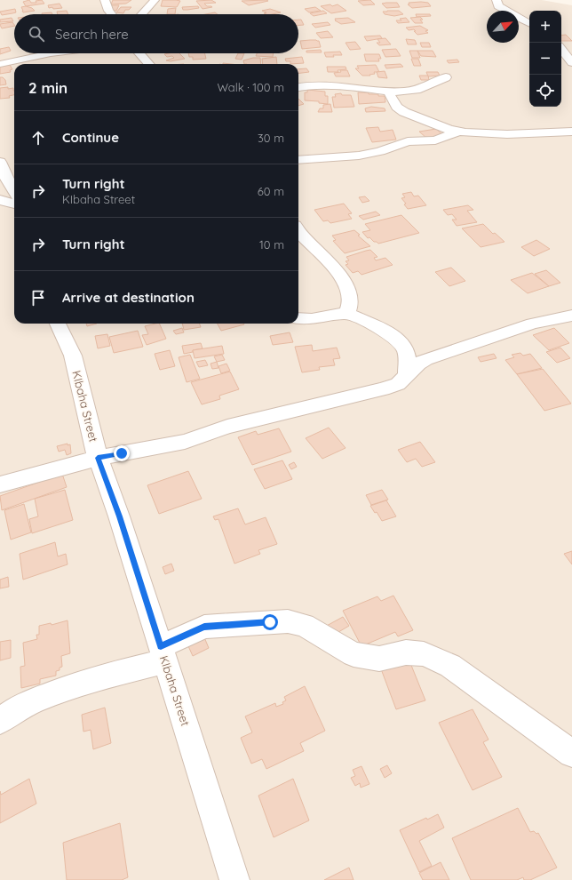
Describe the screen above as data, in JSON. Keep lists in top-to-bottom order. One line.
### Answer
{"streets":{"street":["KIbaha Street"]},"north":"top right","page":{"map_buttons":["+","−"],"search":"Search here","heading":["2 min","Walk · 100 m"],"list":[["Continue","30 m"],["Turn right","KIbaha Street","60 m"],["Turn right","10 m"],"Arrive at destination"]}}
